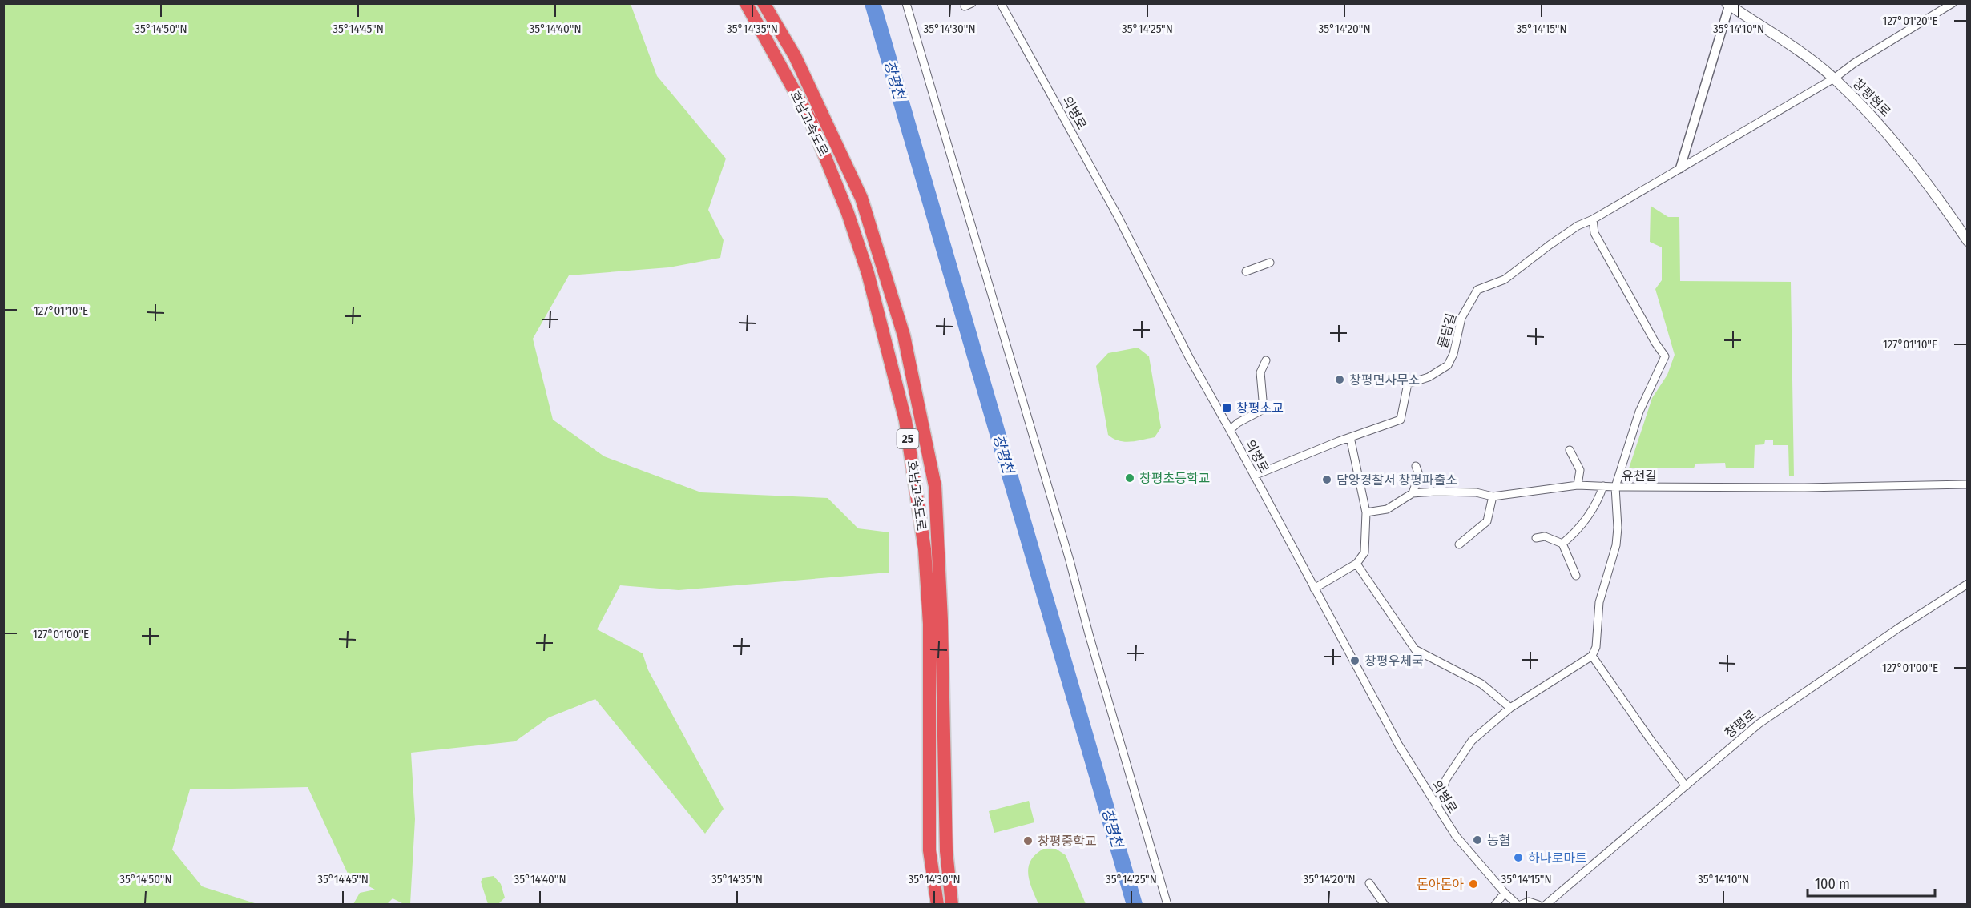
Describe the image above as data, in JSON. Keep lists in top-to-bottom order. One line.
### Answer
{"streets":{"highway":["호남고속도로","25"],"main road":["창평현로"],"street":["의병로","돌담길","유천길","창평로"]},"crossings":[["의병로","돌담길"]],"water":["창평천"],"places":{"other":["창평면사무소","창평초등학교","담양경찰서 창평파출소","창평우체국","농협","창평중학교","하나로마트","돈아돈아"],"transit":["창평초교"]},"scale_bar":"100 m","coordinates":["127°01'20\"E","35°14'50\"N","35°14'45\"N","35°14'40\"N","35°14'35\"N","35°14'30\"N","35°14'25\"N","35°14'20\"N","35°14'15\"N","35°14'10\"N","127°01'10\"E","127°01'00\"E"]}
